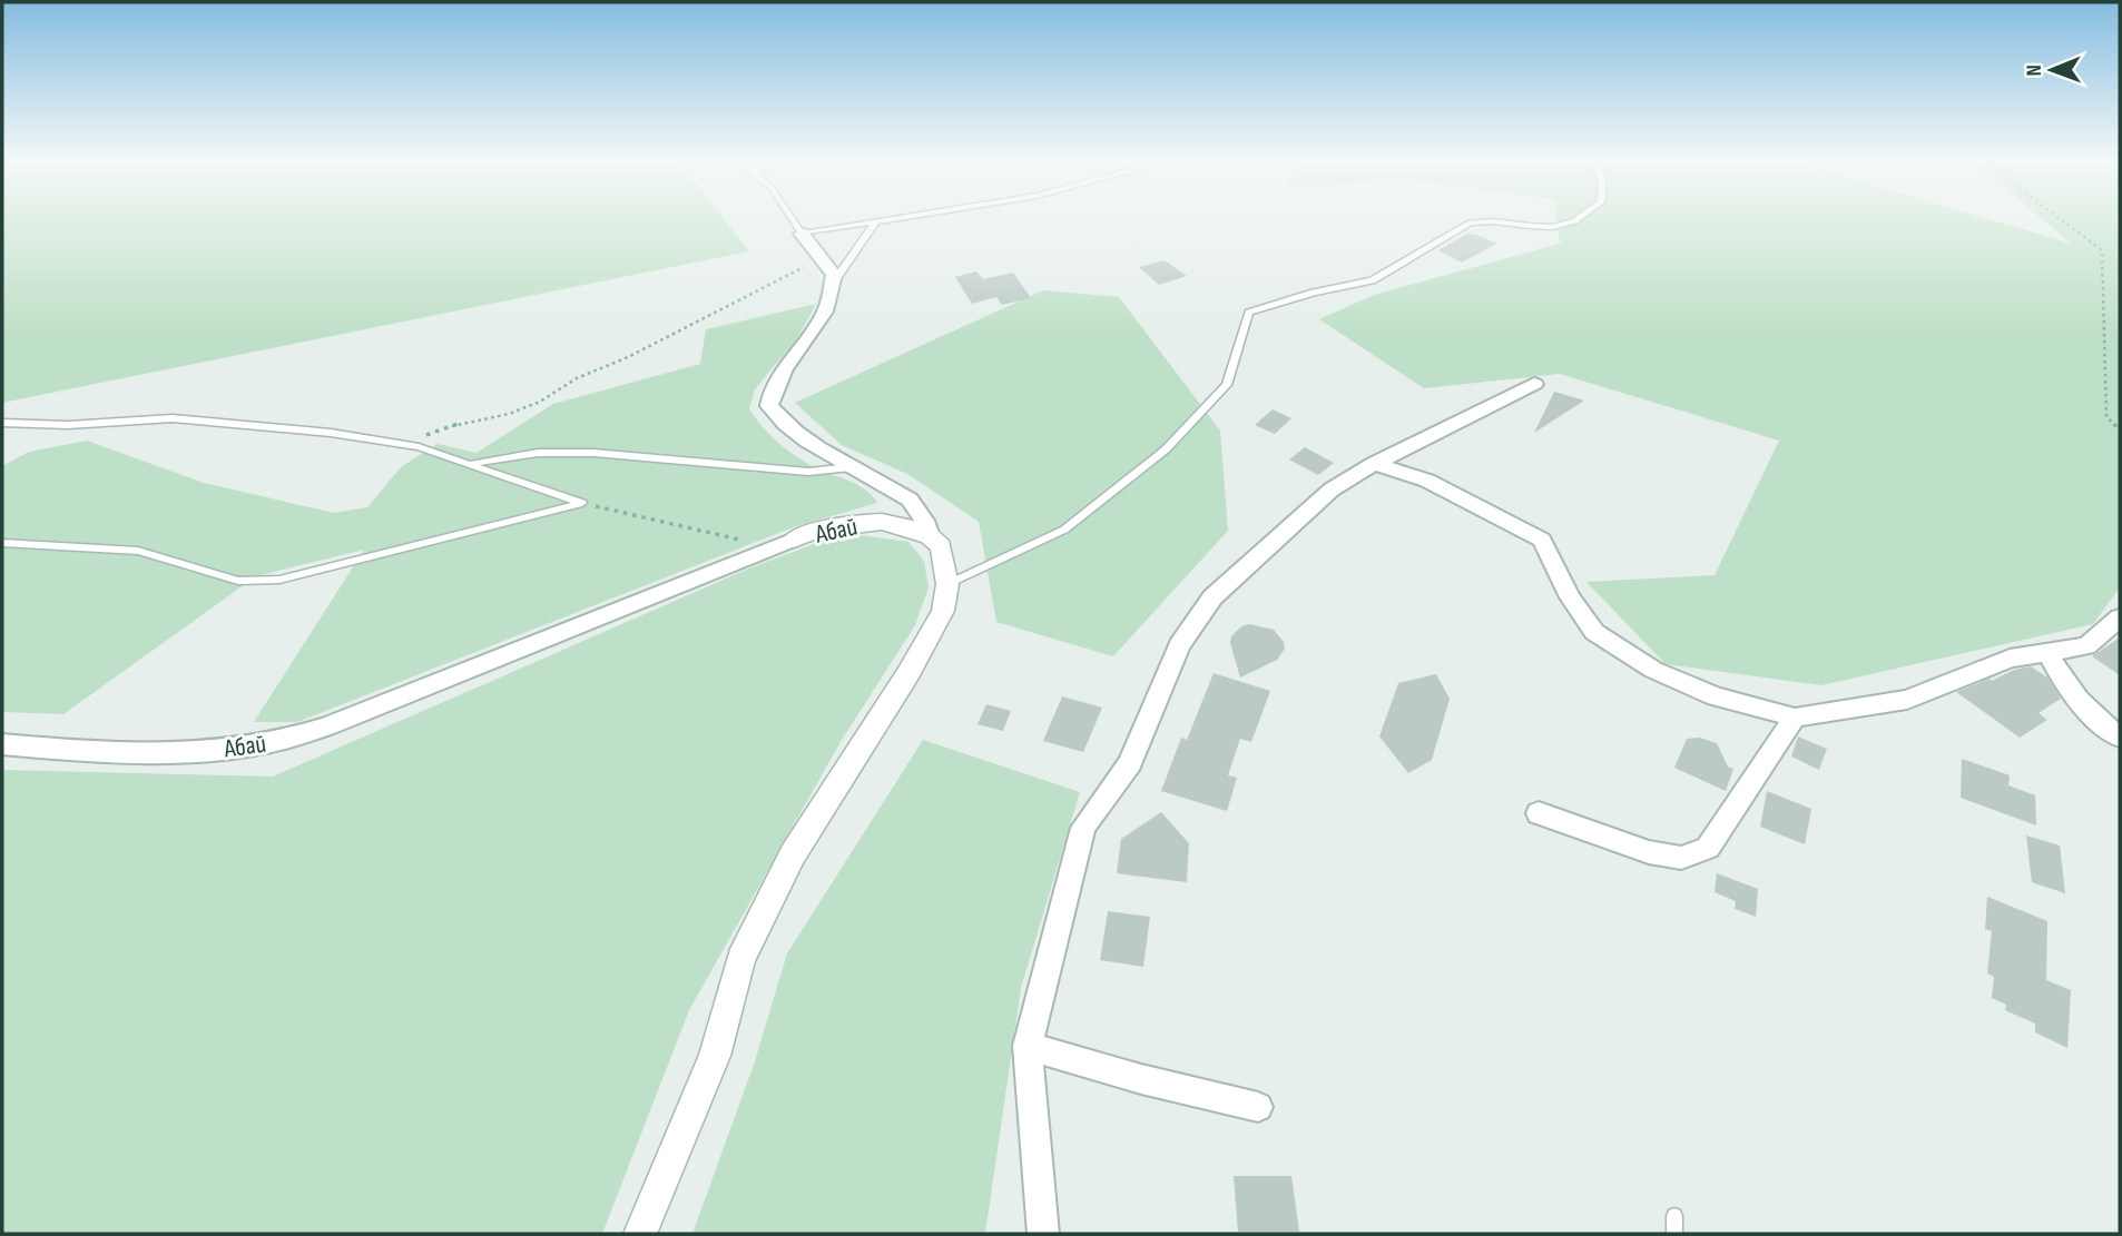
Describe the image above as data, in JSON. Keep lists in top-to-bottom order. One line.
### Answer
{"streets":{"street":["Абай"]},"north":"left"}
